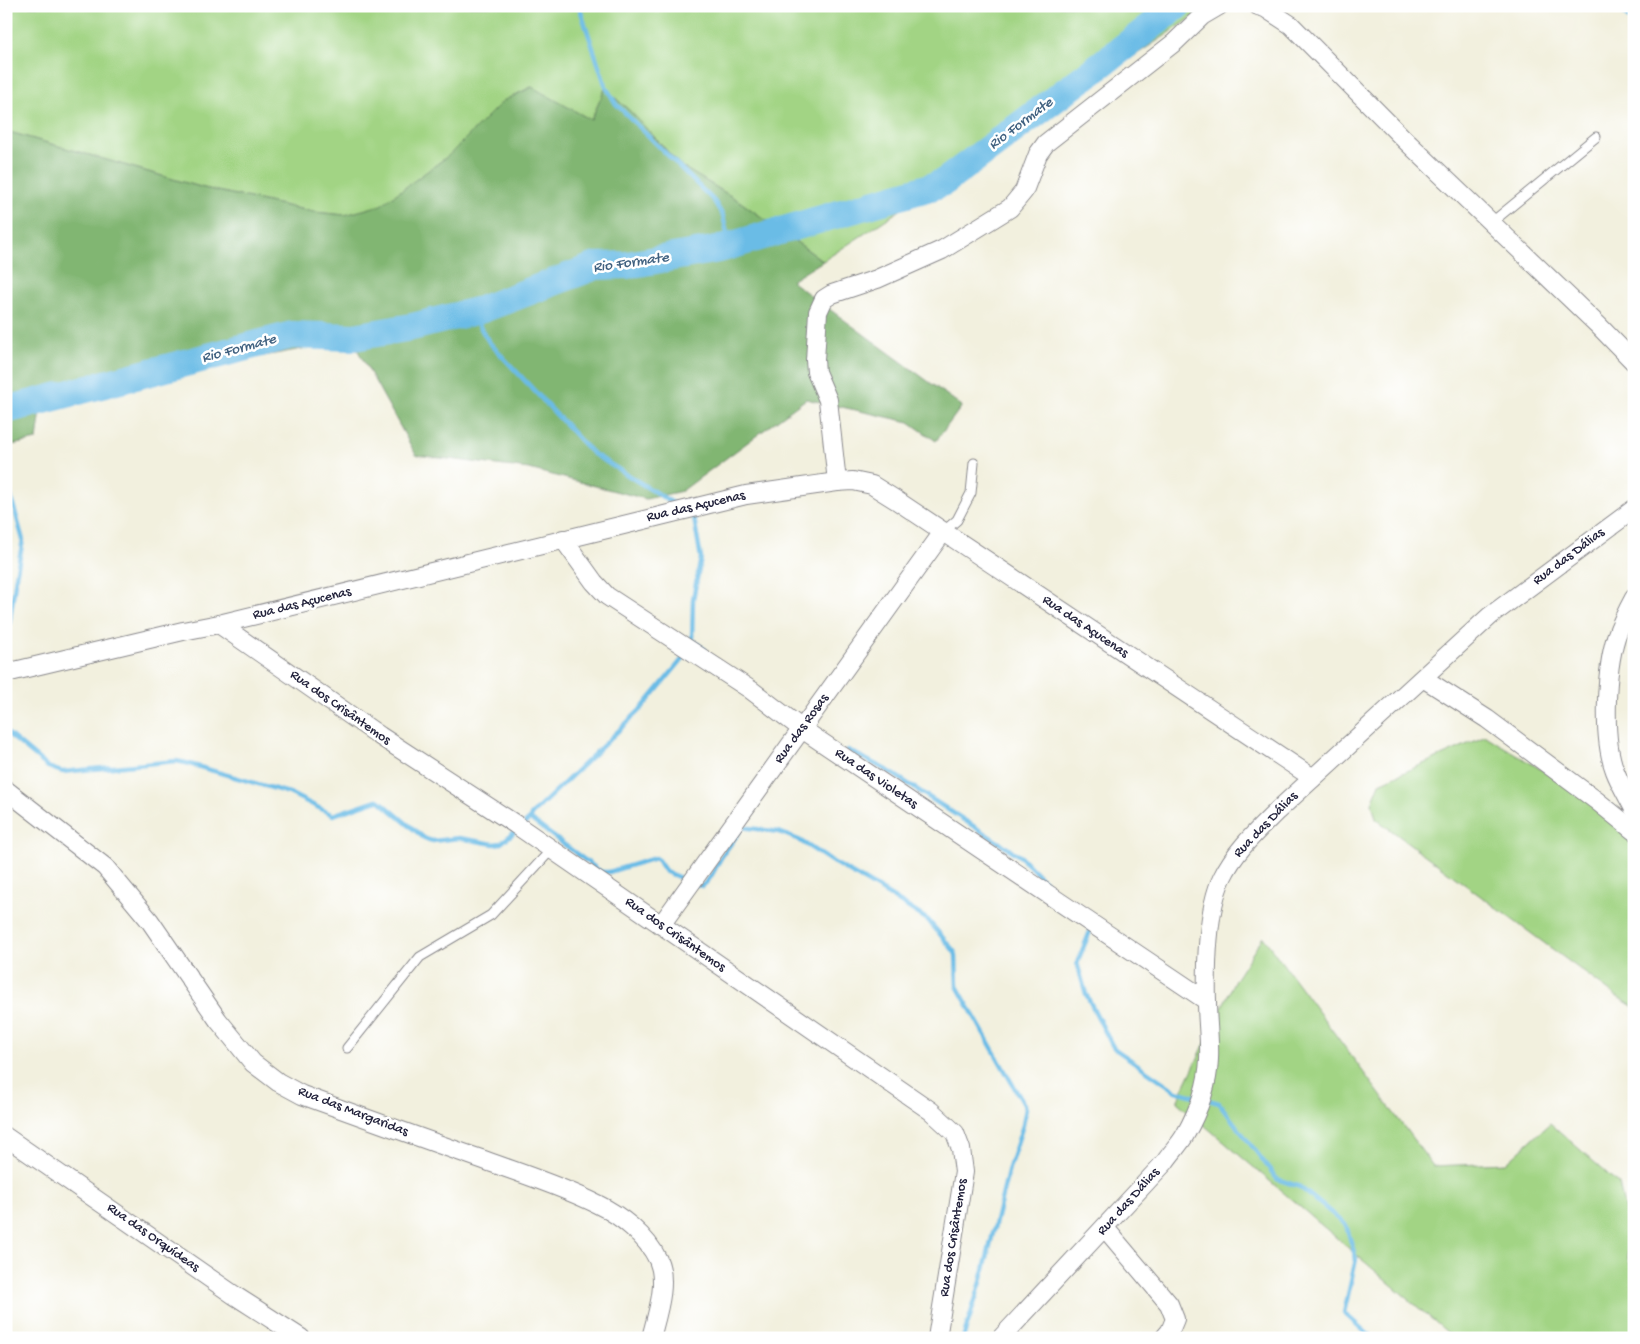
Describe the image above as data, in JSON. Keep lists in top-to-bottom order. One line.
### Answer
{"streets":{"street":["Rua das Açucenas","Rua das Dálias","Rua dos Crisântemos","Rua das Rosas","Rua das Violetas","Rua das Margaridas","Rua das Orquídeas"]},"crossings":[["Rua das Açucenas","Rua das Dálias"],["Rua das Açucenas","Rua dos Crisântemos"],["Rua das Açucenas","Rua das Rosas"],["Rua das Açucenas","Rua das Violetas"],["Rua das Dálias","Rua das Violetas"],["Rua dos Crisântemos","Rua das Rosas"],["Rua das Rosas","Rua das Violetas"]],"water":["Rio Formate"]}
